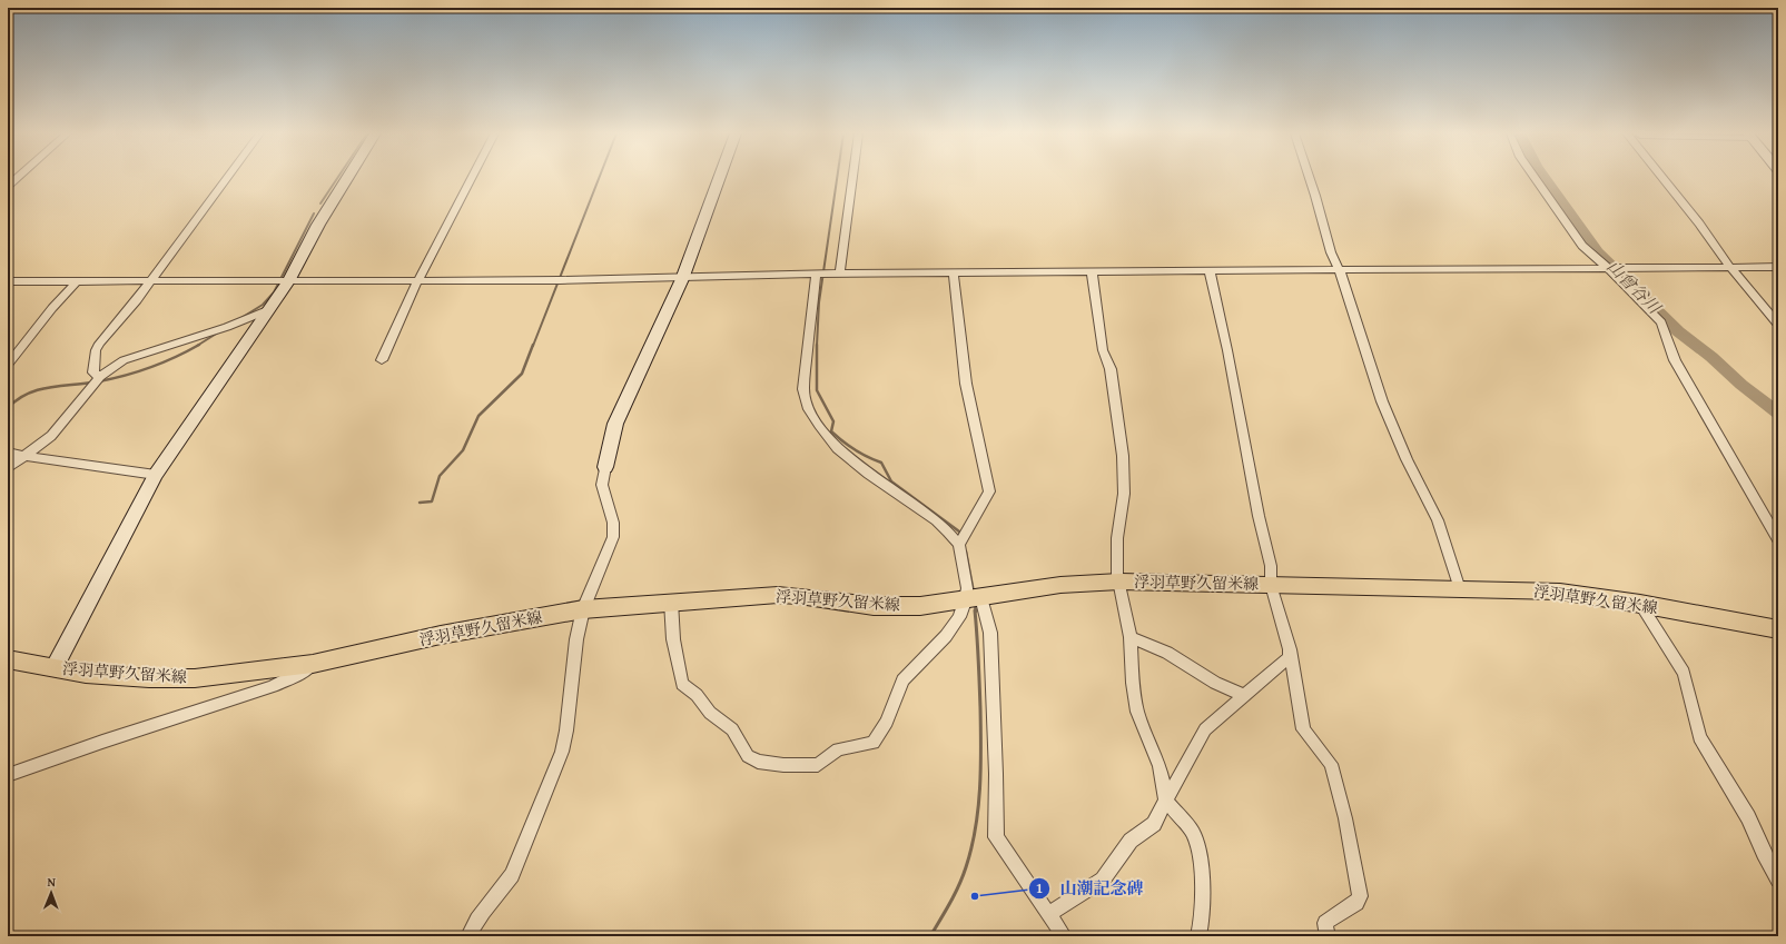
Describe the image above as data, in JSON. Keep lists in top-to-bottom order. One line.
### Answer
{"streets":{"main road":["浮羽草野久留米線"]},"water":["山曾谷川"],"places":["山潮記念碑"],"north":"top"}
